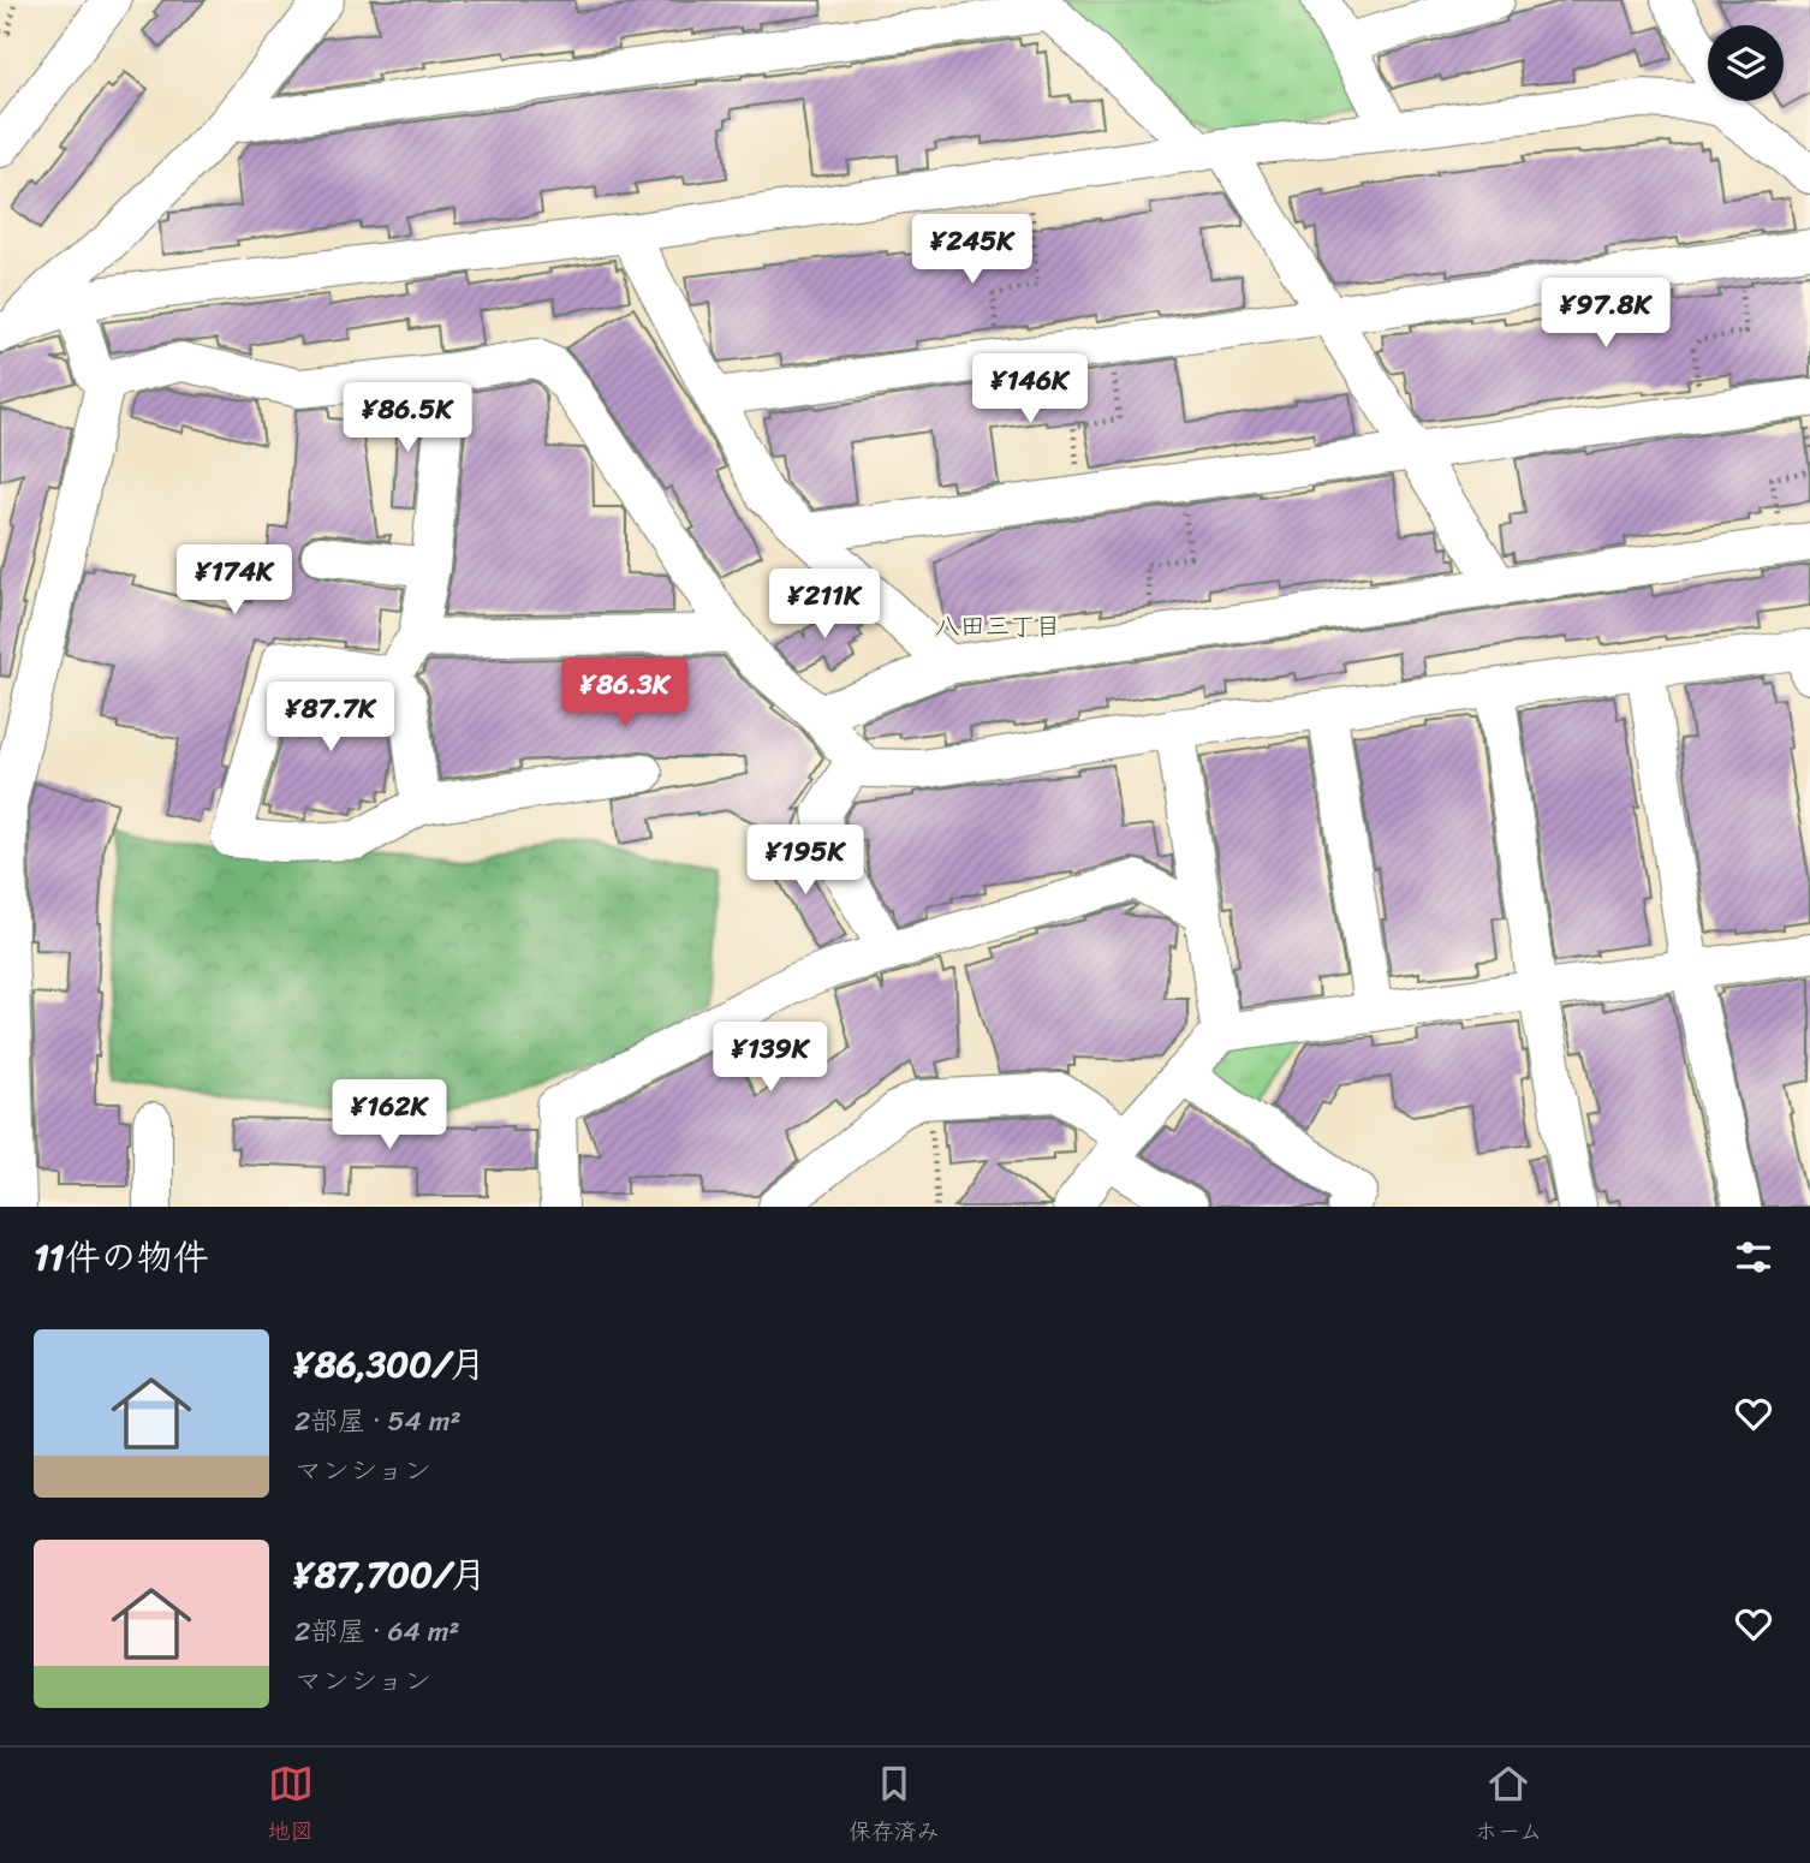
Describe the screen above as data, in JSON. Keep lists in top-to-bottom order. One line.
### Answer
{"districts":["八田三丁目"],"page":{"price":["¥245K","¥97.8K","¥146K","¥86.5K","¥174K","¥211K","¥86.3K","¥87.7K","¥195K","¥139K","¥162K"],"heading":"11件の物件","list":[{"name":"¥86,300/月","note":"2部屋 · 54 m² · マンション"},{"name":"¥87,700/月","note":"2部屋 · 64 m² · マンション"}],"tabs":["地図","保存済み","ホーム"]}}
